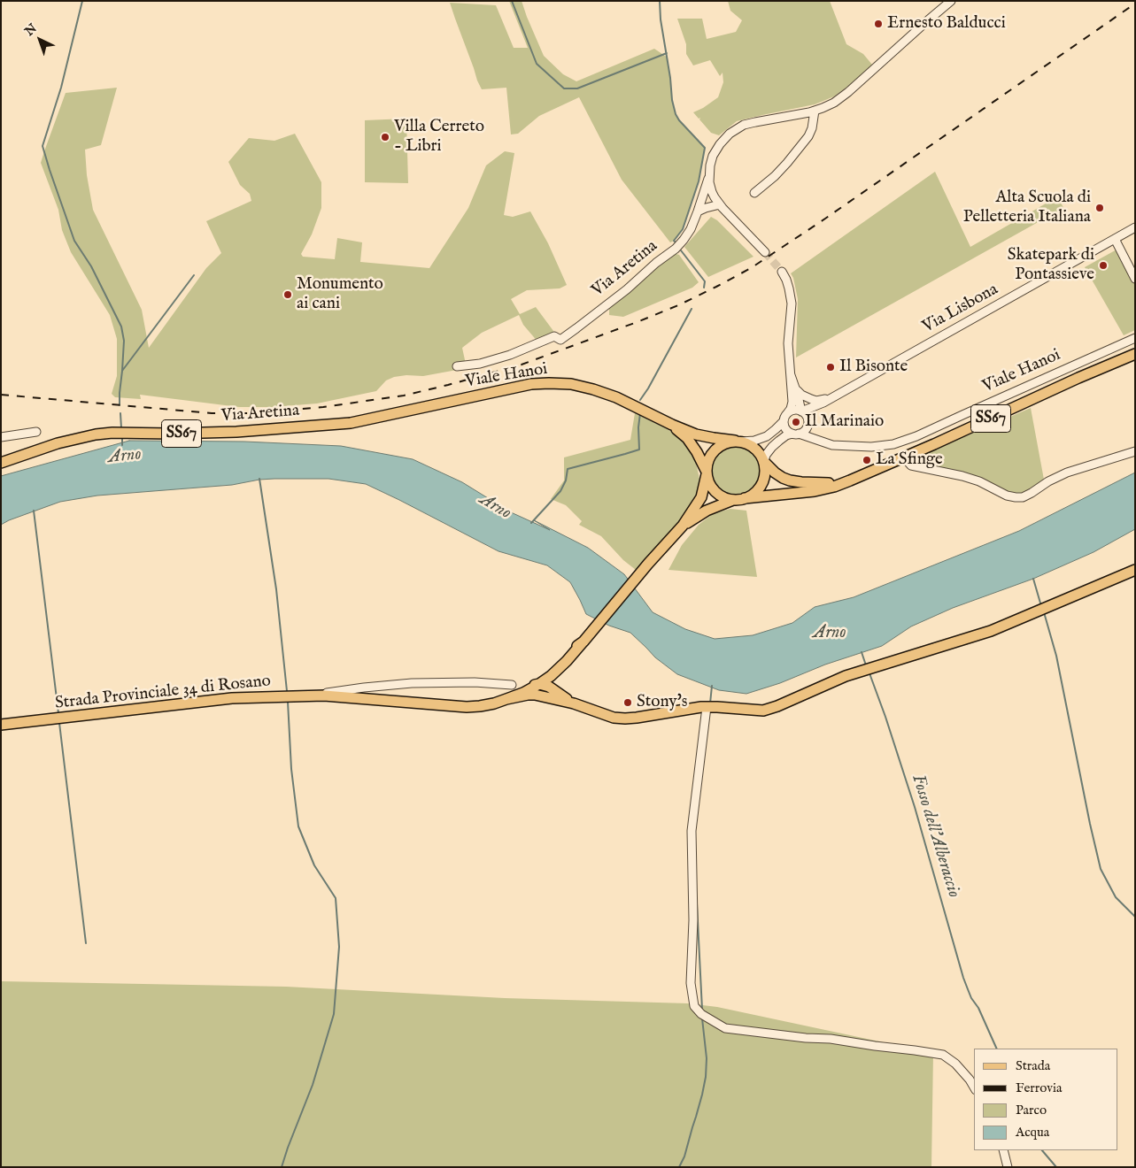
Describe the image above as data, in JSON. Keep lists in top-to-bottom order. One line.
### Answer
{"streets":{"main road":["Via Aretina","Viale Hanoi","SS67","Strada Provinciale 34 di Rosano"],"street":["Via Lisbona"]},"crossings":[["Via Aretina","Viale Hanoi"],["Via Lisbona","Viale Hanoi"],["Viale Hanoi","SS67"],["Viale Hanoi","Strada Provinciale 34 di Rosano"],["SS67","Strada Provinciale 34 di Rosano"]],"water":["Arno","Fosso dell'Alberaccio"],"places":["Ernesto Balducci","Villa Cerreto - Libri","Alta Scuola di Pelletteria Italiana","Skatepark di Pontassieve","Monumento ai cani","Il Bisonte","Il Marinaio","La Sfinge","Stony's"],"legend":["Strada","Ferrovia","Parco","Acqua"],"north":"top left"}
